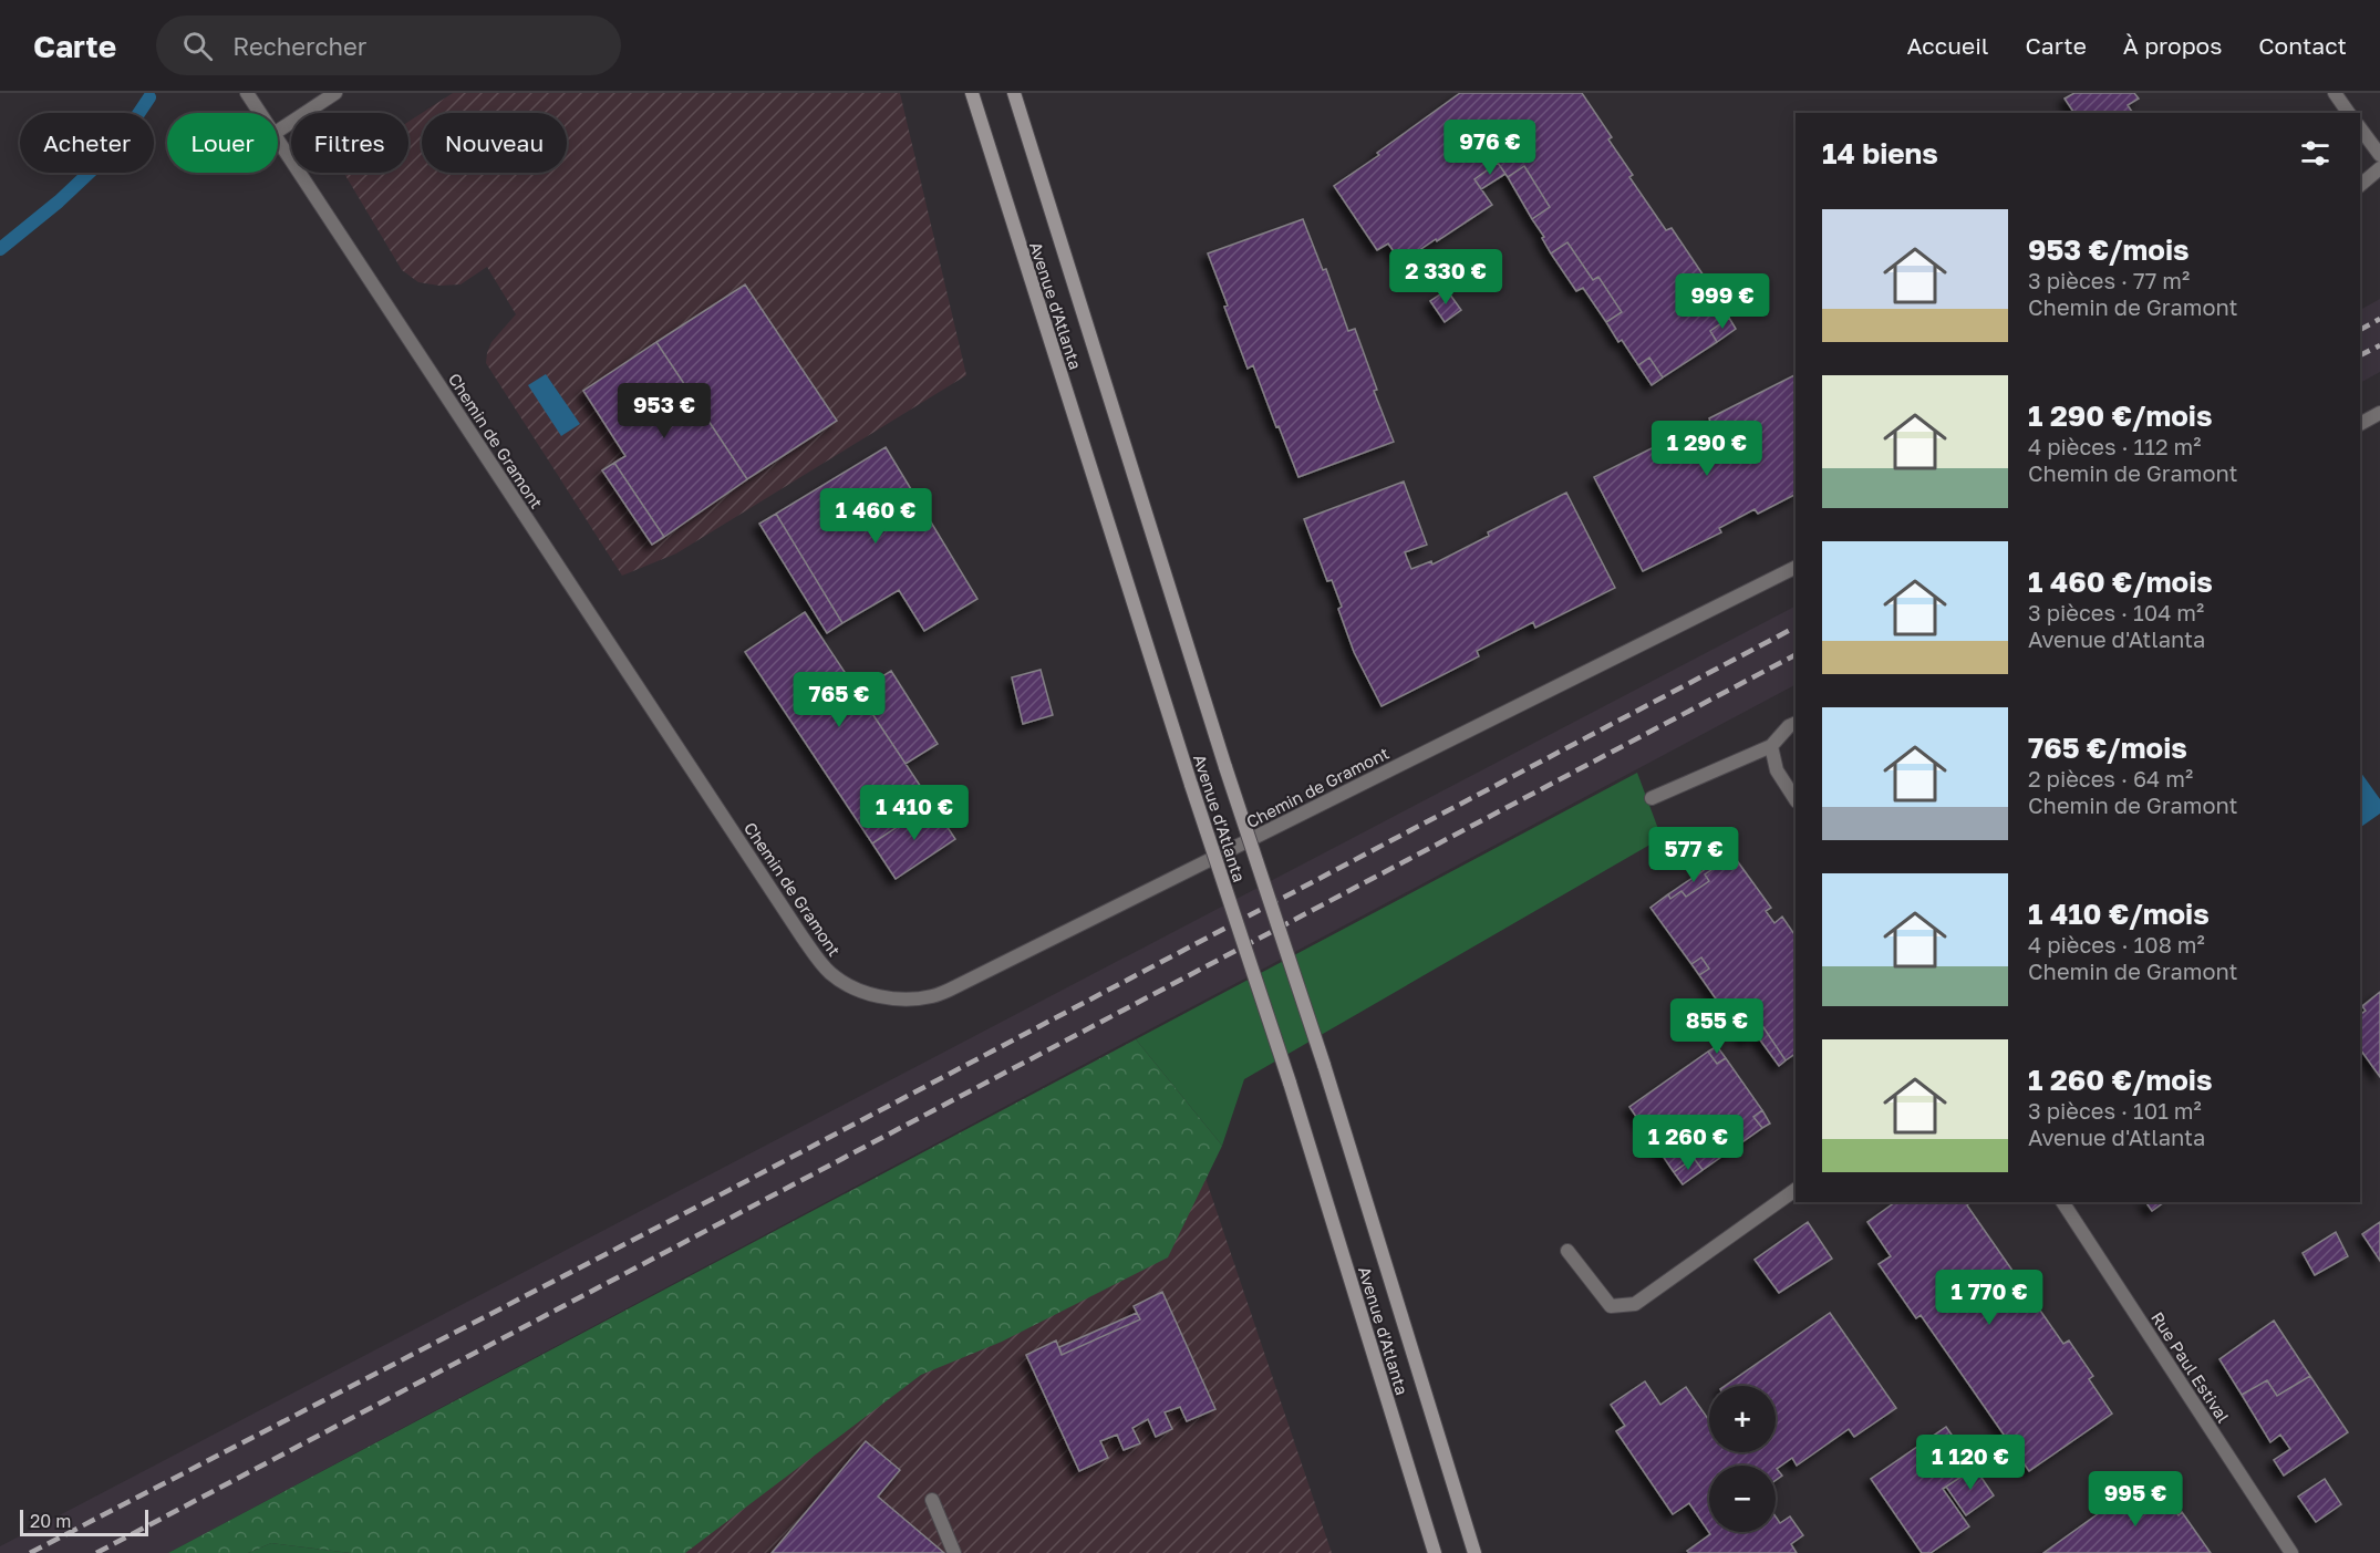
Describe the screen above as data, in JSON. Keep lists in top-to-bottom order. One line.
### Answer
{"streets":{"main road":["Avenue d'Atlanta"],"street":["Chemin de Gramont","Rue Paul Estival"]},"scale_bar":"20 m","page":{"header":"Carte","search":"Rechercher","nav":["Accueil","Carte","À propos","Contact"],"chip":["Acheter","Louer","Filtres","Nouveau"],"heading":"14 biens","price":["976 €","2 330 €","999 €","953 €","1 290 €","1 460 €","765 €","1 410 €","577 €","855 €","1 260 €","1 770 €","1 120 €","995 €"],"list":[{"name":"953 €/mois","note":"3 pièces · 77 m² · Chemin de Gramont"},{"name":"1 290 €/mois","note":"4 pièces · 112 m² · Chemin de Gramont"},{"name":"1 460 €/mois","note":"3 pièces · 104 m² · Avenue d'Atlanta"},{"name":"765 €/mois","note":"2 pièces · 64 m² · Chemin de Gramont"},{"name":"1 410 €/mois","note":"4 pièces · 108 m² · Chemin de Gramont"},{"name":"1 260 €/mois","note":"3 pièces · 101 m² · Avenue d'Atlanta"}],"map_buttons":["+","−"],"scale":"20 m"}}
